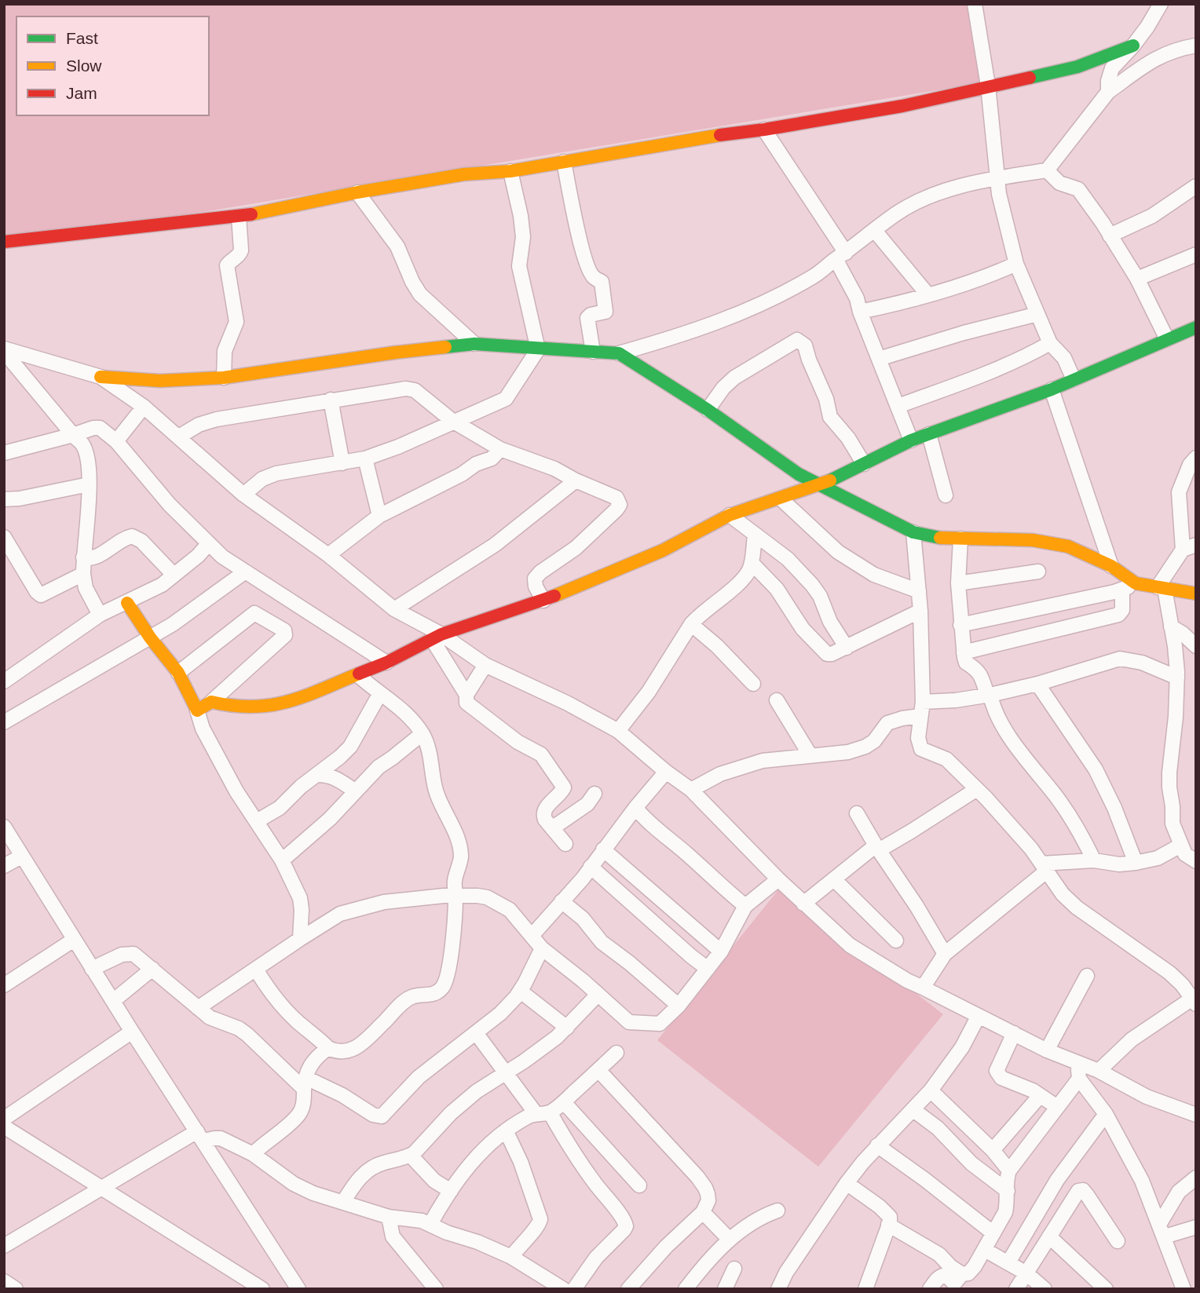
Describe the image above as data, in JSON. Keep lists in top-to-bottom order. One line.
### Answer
{"legend":["Fast","Slow","Jam"]}
